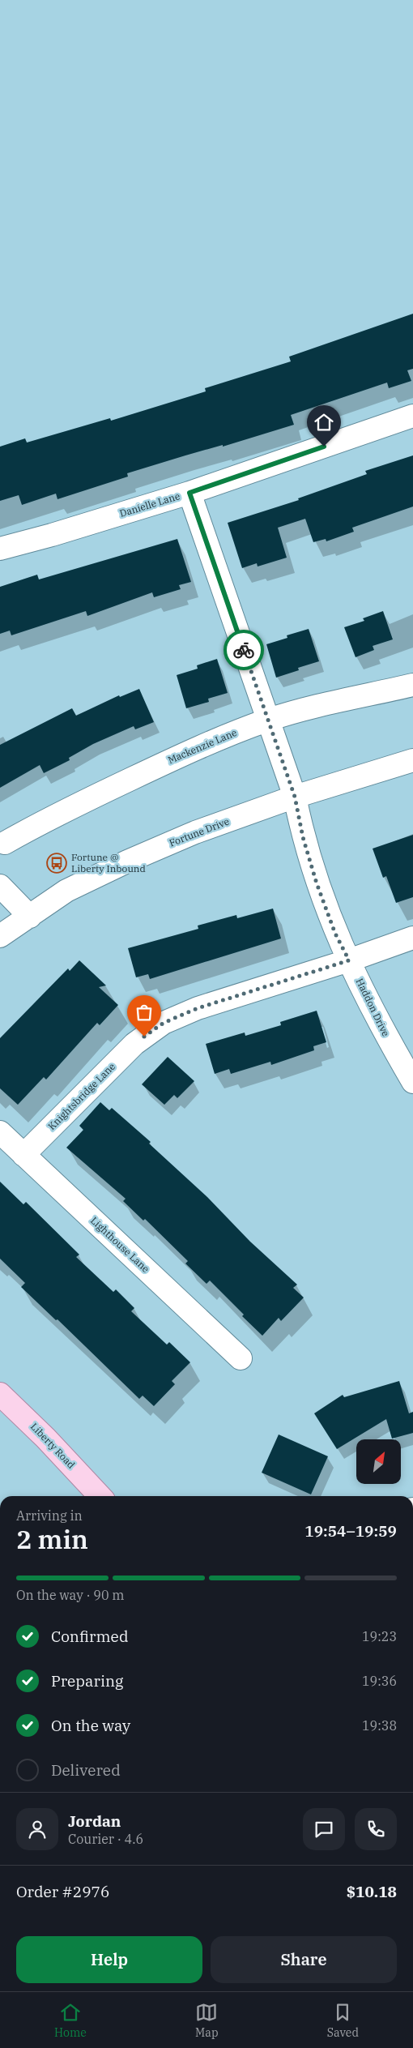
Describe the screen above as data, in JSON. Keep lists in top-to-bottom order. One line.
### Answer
{"streets":{"main road":["Liberty Road"],"street":["Danielle Lane","Mackenzie Lane","Fortune Drive","Haddon Drive","Knightsbridge Lane","Lighthouse Lane"]},"crossings":[["Danielle Lane","Haddon Drive"],["Mackenzie Lane","Haddon Drive"],["Fortune Drive","Haddon Drive"],["Haddon Drive","Knightsbridge Lane"],["Knightsbridge Lane","Lighthouse Lane"]],"places":{"bus stop":["Fortune @ Liberty Inbound"]},"north":"top right","page":{"heading":["2 min","Arriving in","19:54–19:59"],"panel":["Jordan","Courier · 4.6","Order #2976","$10.18"],"bar":"On the way · 90 m","list":[["Confirmed","19:23"],["Preparing","19:36"],["On the way","19:38"],"Delivered"],"buttons":["Help","Share"],"tabs":["Home","Map","Saved"]}}
